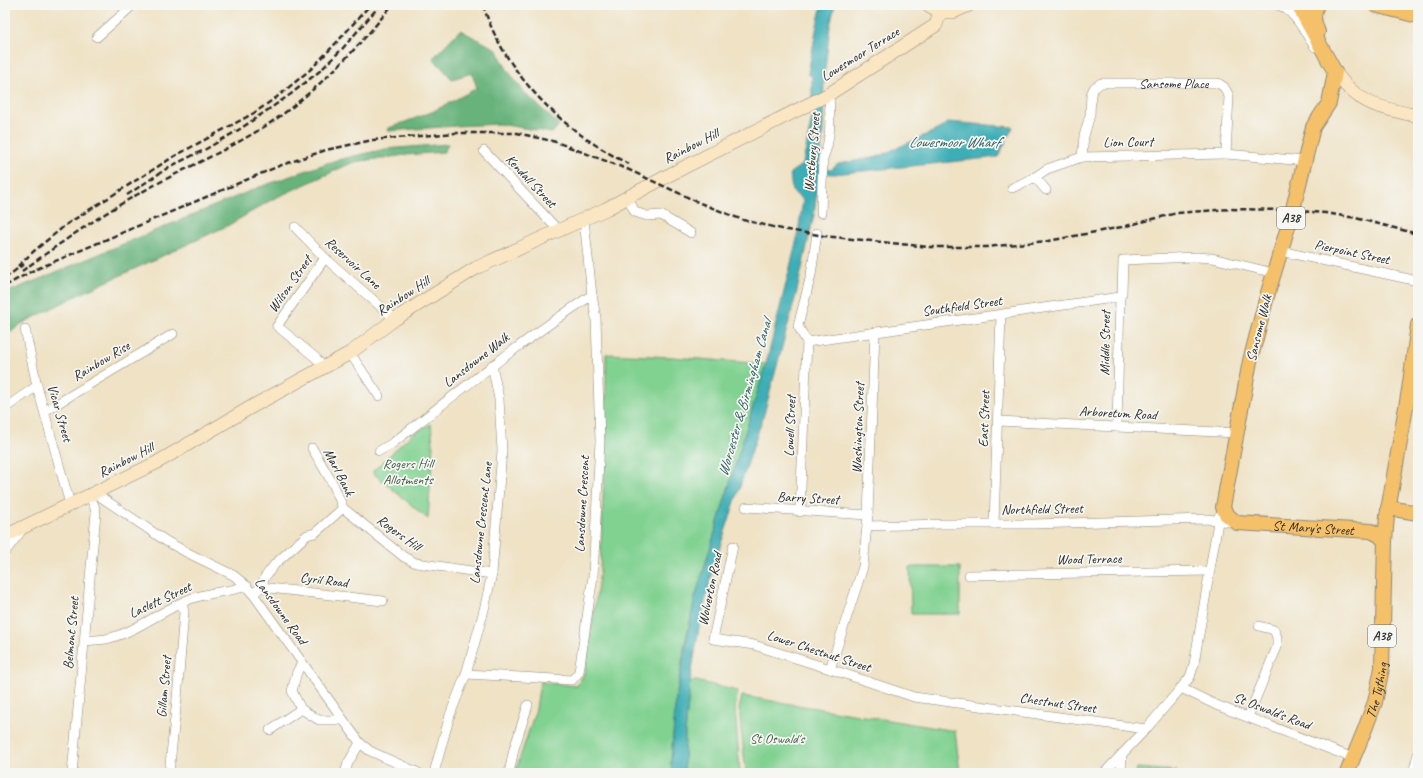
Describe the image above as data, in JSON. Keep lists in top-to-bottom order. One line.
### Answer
{"streets":{"main road":["Lowesmoor Terrace","Rainbow Hill","A38","Sansome Walk","St Mary's Street","The Tything"],"street":["Sansome Place","Lion Court","Westbury Street","Kendall Street","Pierpoint Street","Reservoir Lane","Wilson Street","Southfield Street","Middle Street","Lansdowne Walk","Rainbow Rise","Vicar Street","Arboretum Road","East Street","Lowell Street","Washington Street","Marl Bank","Barry Street","Lansdowne Crescent","Northfield Street","Lansdowne Crescent Lane","Rogers Hill","Wood Terrace","Cyril Road","Wolverton Road","Laslett Street","Lansdowne Road","Belmont Street","Lower Chestnut Street","Gillam Street","Chestnut Street","St Oswald's Road"]},"crossings":[["Lowesmoor Terrace","Rainbow Hill"],["Lowesmoor Terrace","Westbury Street"],["Sansome Place","Lion Court"],["Rainbow Hill","Westbury Street"],["Rainbow Hill","Kendall Street"],["Rainbow Hill","Reservoir Lane"],["Rainbow Hill","Wilson Street"],["Rainbow Hill","Vicar Street"],["Rainbow Hill","Lansdowne Crescent"],["Rainbow Hill","Lansdowne Road"],["Rainbow Hill","Belmont Street"],["A38","Sansome Walk"],["A38","The Tything"],["Pierpoint Street","Sansome Walk"],["Reservoir Lane","Wilson Street"],["Southfield Street","Middle Street"],["Southfield Street","East Street"],["Southfield Street","Lowell Street"],["Southfield Street","Washington Street"],["Sansome Walk","Middle Street"],["Sansome Walk","Arboretum Road"],["Sansome Walk","Northfield Street"],["Sansome Walk","Wood Terrace"],["Sansome Walk","St Oswald's Road"],["Middle Street","Arboretum Road"],["Lansdowne Walk","Lansdowne Crescent"],["Lansdowne Walk","Lansdowne Crescent Lane"],["Rainbow Rise","Vicar Street"],["Arboretum Road","East Street"],["East Street","Northfield Street"],["Lowell Street","Barry Street"],["Washington Street","Barry Street"],["Washington Street","Northfield Street"],["Washington Street","Lower Chestnut Street"],["Marl Bank","Rogers Hill"],["Lansdowne Crescent","Lansdowne Crescent Lane"],["Northfield Street","St Mary's Street"],["Lansdowne Crescent Lane","Rogers Hill"],["St Mary's Street","The Tything"],["Wolverton Road","Lower Chestnut Street"],["Laslett Street","Lansdowne Road"],["Laslett Street","Belmont Street"],["Laslett Street","Gillam Street"],["Lansdowne Road","Belmont Street"],["Lower Chestnut Street","Chestnut Street"],["The Tything","St Oswald's Road"]],"water":["Lowesmoor Wharf","Worcester & Birmingham Canal"],"parks":["Rogers Hill Allotments","St Oswald's"]}
